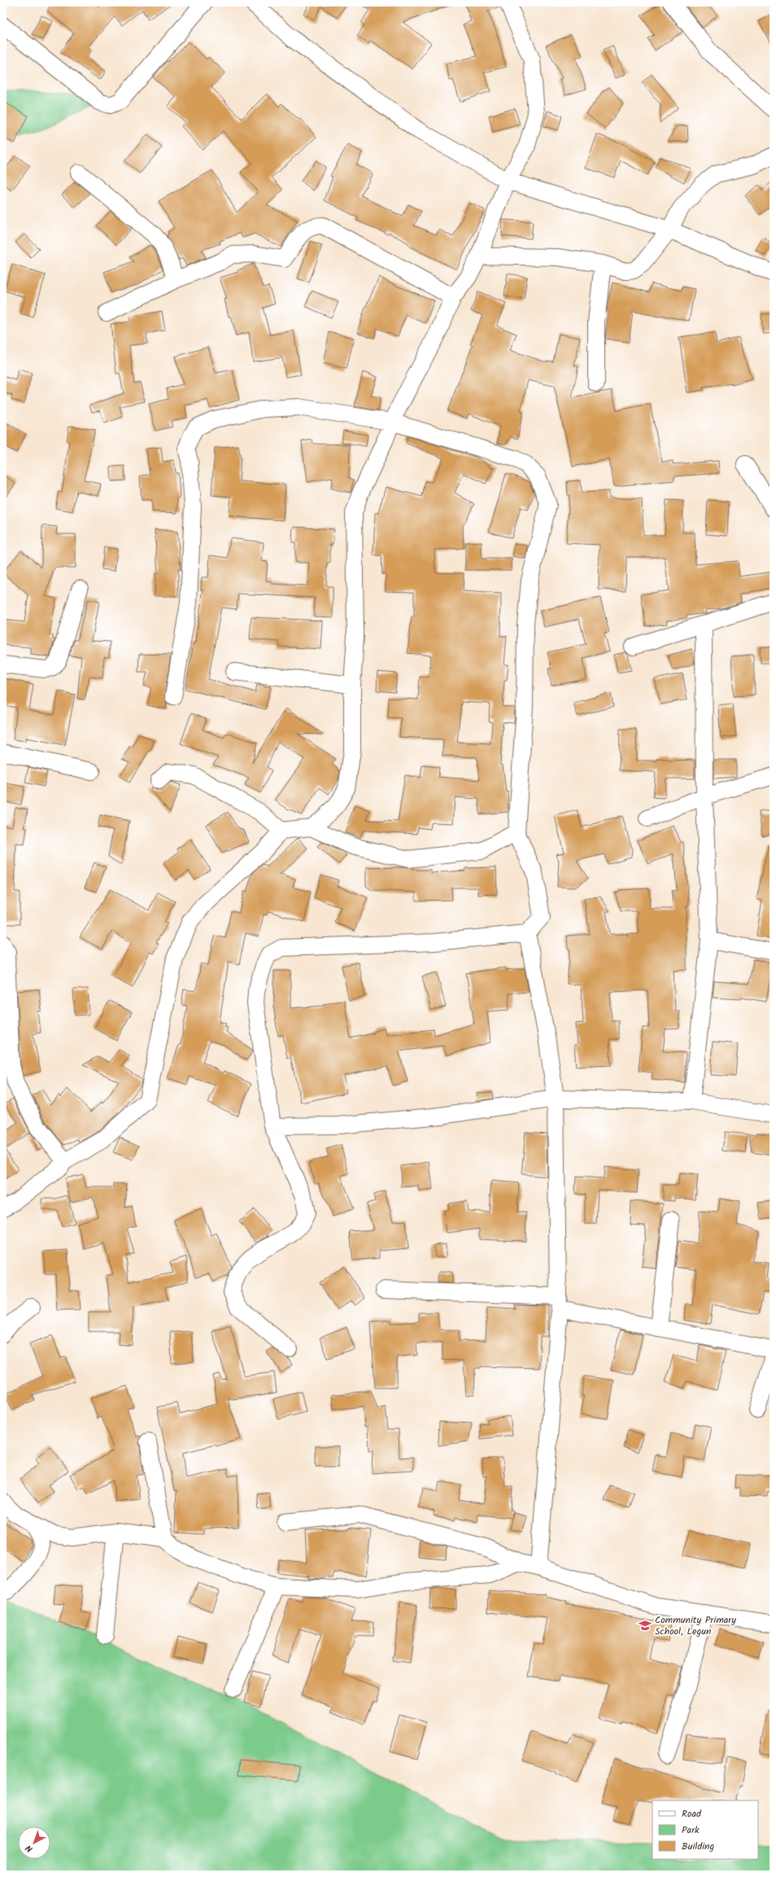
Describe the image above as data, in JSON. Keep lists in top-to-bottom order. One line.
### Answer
{"places":{"school or university":["Community Primary School, Legun"]},"legend":["Road","Park","Building"],"north":"bottom left"}
